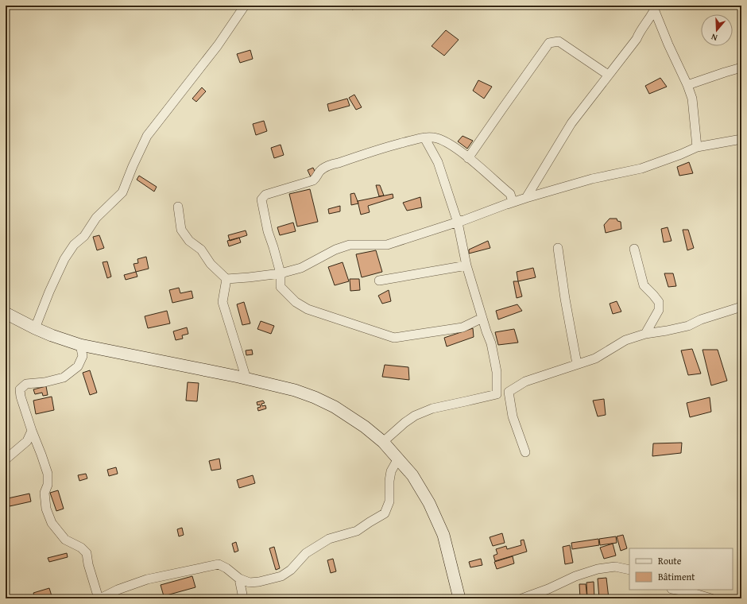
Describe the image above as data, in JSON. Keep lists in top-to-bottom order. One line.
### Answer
{"legend":["Route","Bâtiment"],"north":"bottom"}
